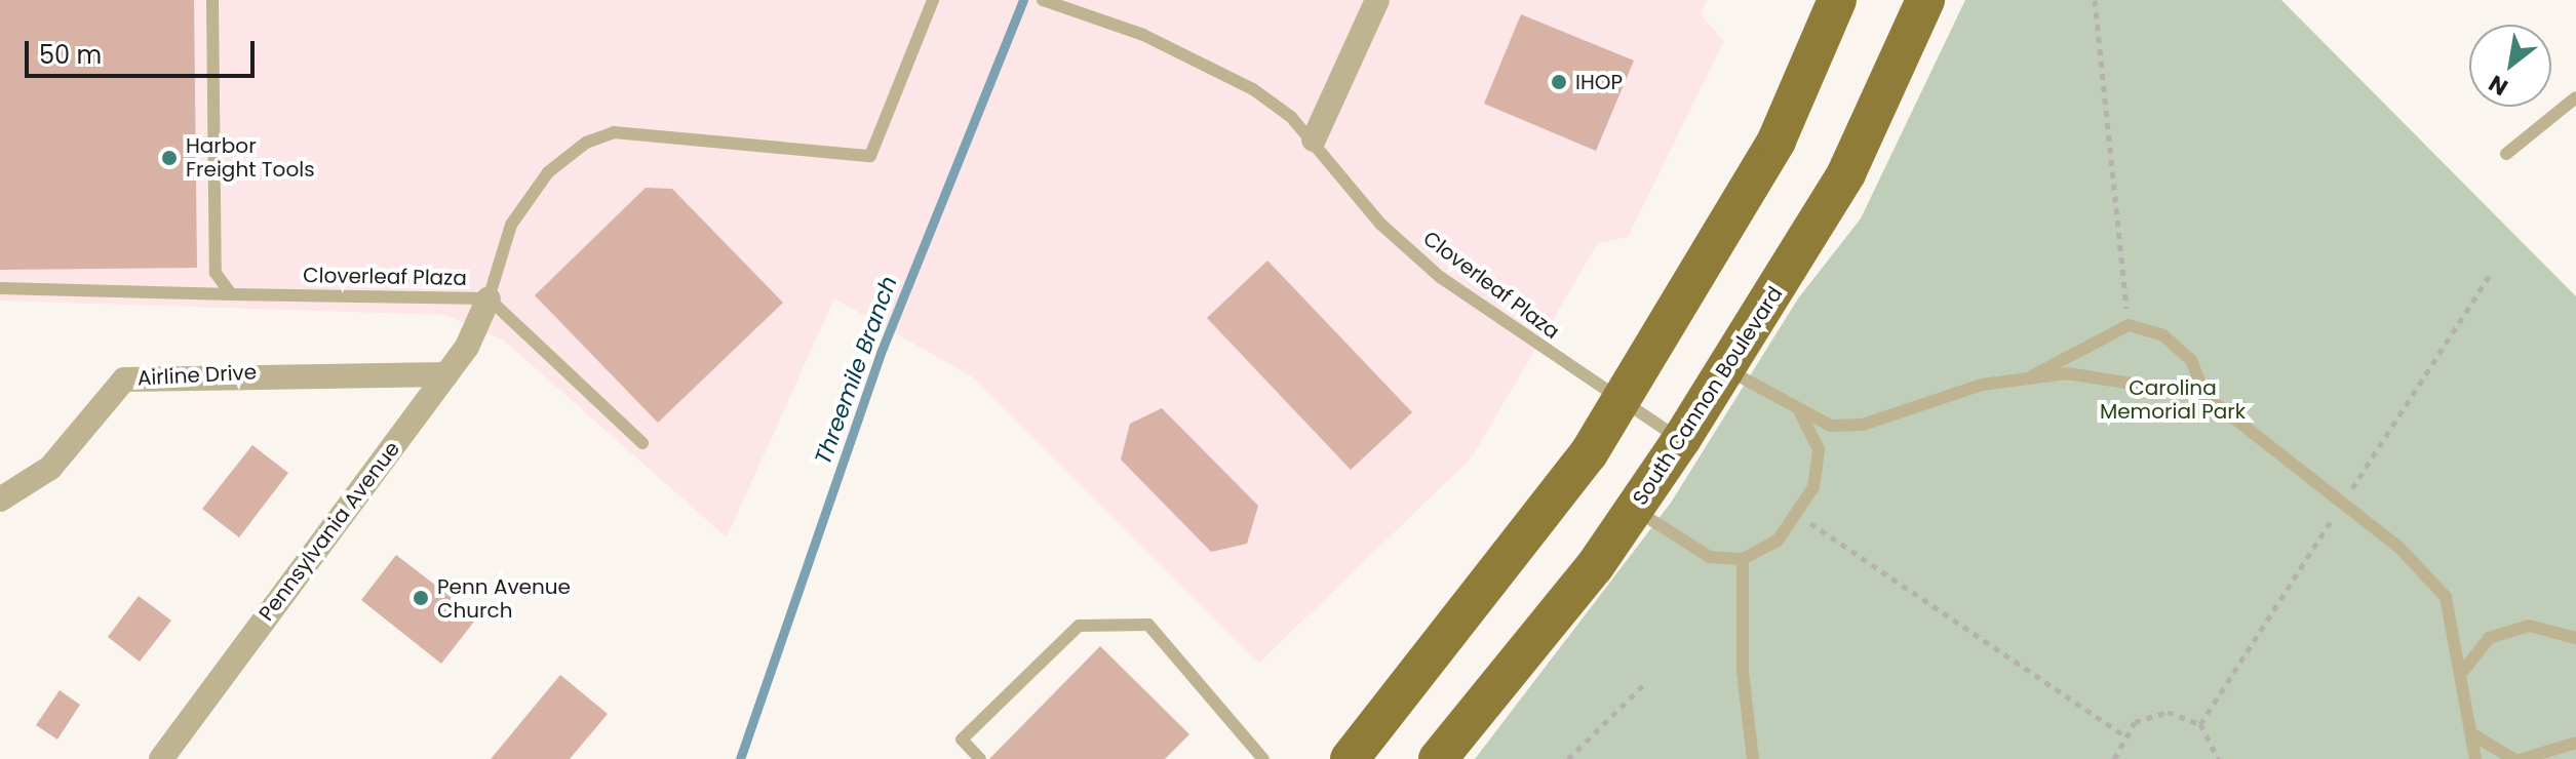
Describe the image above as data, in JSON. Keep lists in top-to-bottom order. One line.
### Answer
{"streets":{"main road":["South Cannon Boulevard"],"street":["Airline Drive","Pennsylvania Avenue"],"lane":["Cloverleaf Plaza"]},"crossings":[["Cloverleaf Plaza","South Cannon Boulevard"],["Cloverleaf Plaza","Pennsylvania Avenue"],["Airline Drive","Pennsylvania Avenue"]],"water":["Threemile Branch"],"parks":["Carolina Memorial Park"],"places":["IHOP","Harbor Freight Tools","Penn Avenue Church"],"scale_bar":"50 m","north":"bottom left"}
